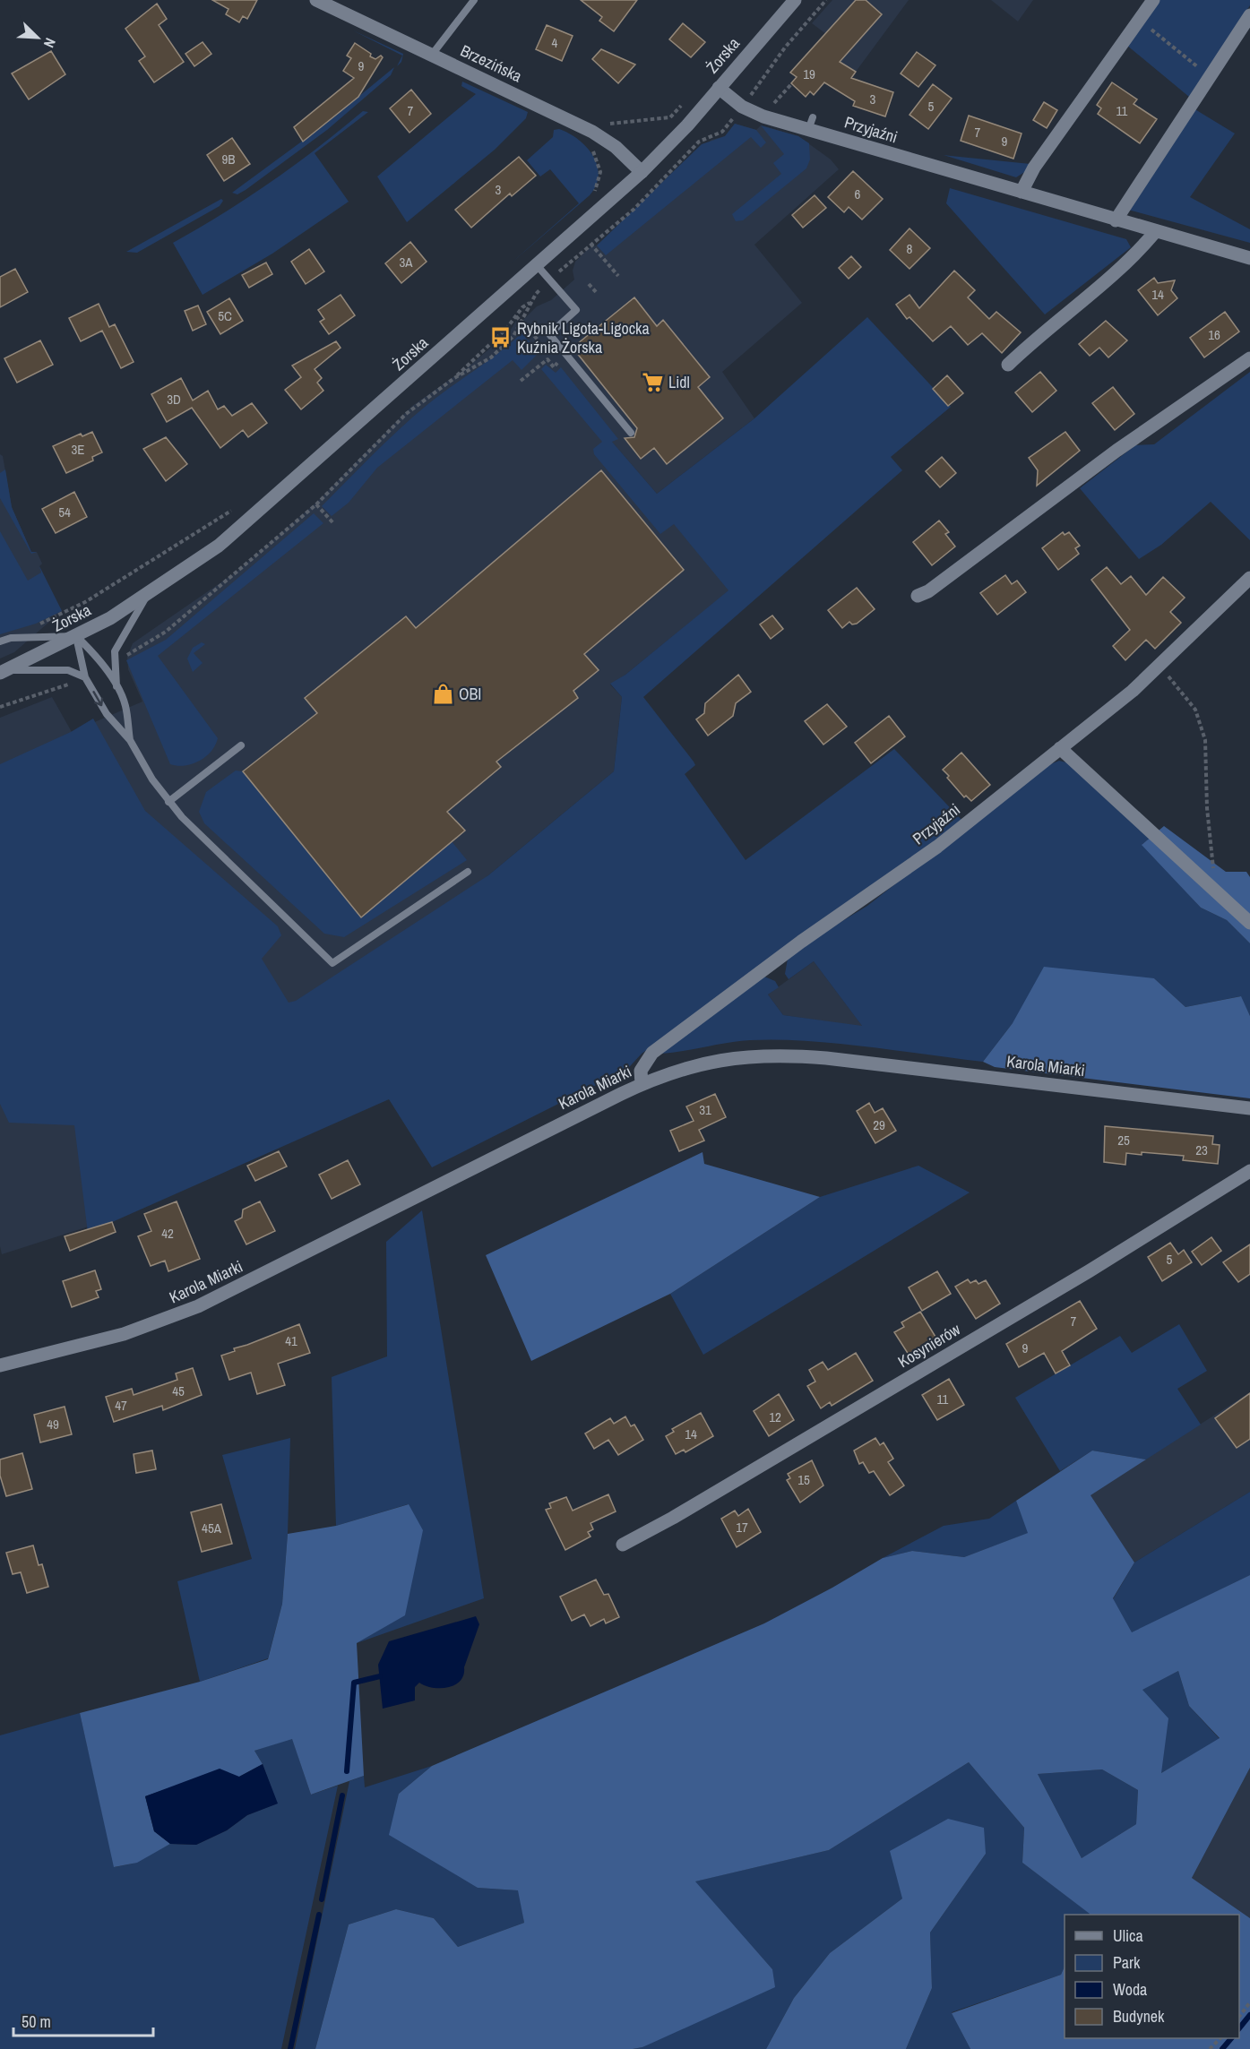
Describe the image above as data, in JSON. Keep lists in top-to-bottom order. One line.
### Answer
{"streets":{"street":["Żorska","Brzezińska","Przyjaźni","Karola Miarki","Kosynierów"]},"crossings":[["Żorska","Brzezińska"],["Żorska","Przyjaźni"],["Przyjaźni","Karola Miarki"]],"places":{"bus stop":["Rybnik Ligota-Ligocka Kuźnia Żorska"],"supermarket":["Lidl"],"shop":["OBI"]},"house_numbers":["4","9","19","3","5","7","11","7","9","9B","3","6","8","3A","14","5C","16","3D","3E","54","31","29","25","23","42","5","7","41","9","45","11","47","12","49","14","15","17","45A"],"legend":["Ulica","Park","Woda","Budynek"],"scale_bar":"50 m","north":"bottom right"}
